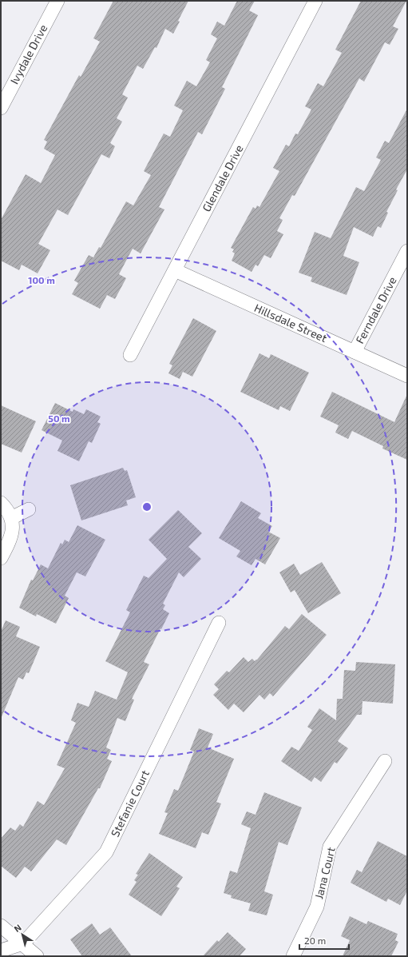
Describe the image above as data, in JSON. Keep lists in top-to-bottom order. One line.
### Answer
{"streets":{"street":["Ivydale Drive","Glendale Drive","Ferndale Drive","Hillsdale Street","Stefanie Court","Jana Court"]},"crossings":[["Glendale Drive","Hillsdale Street"],["Ferndale Drive","Hillsdale Street"]],"scale_bar":"20 m","north":"top left","rings":["100 m","50 m"]}
